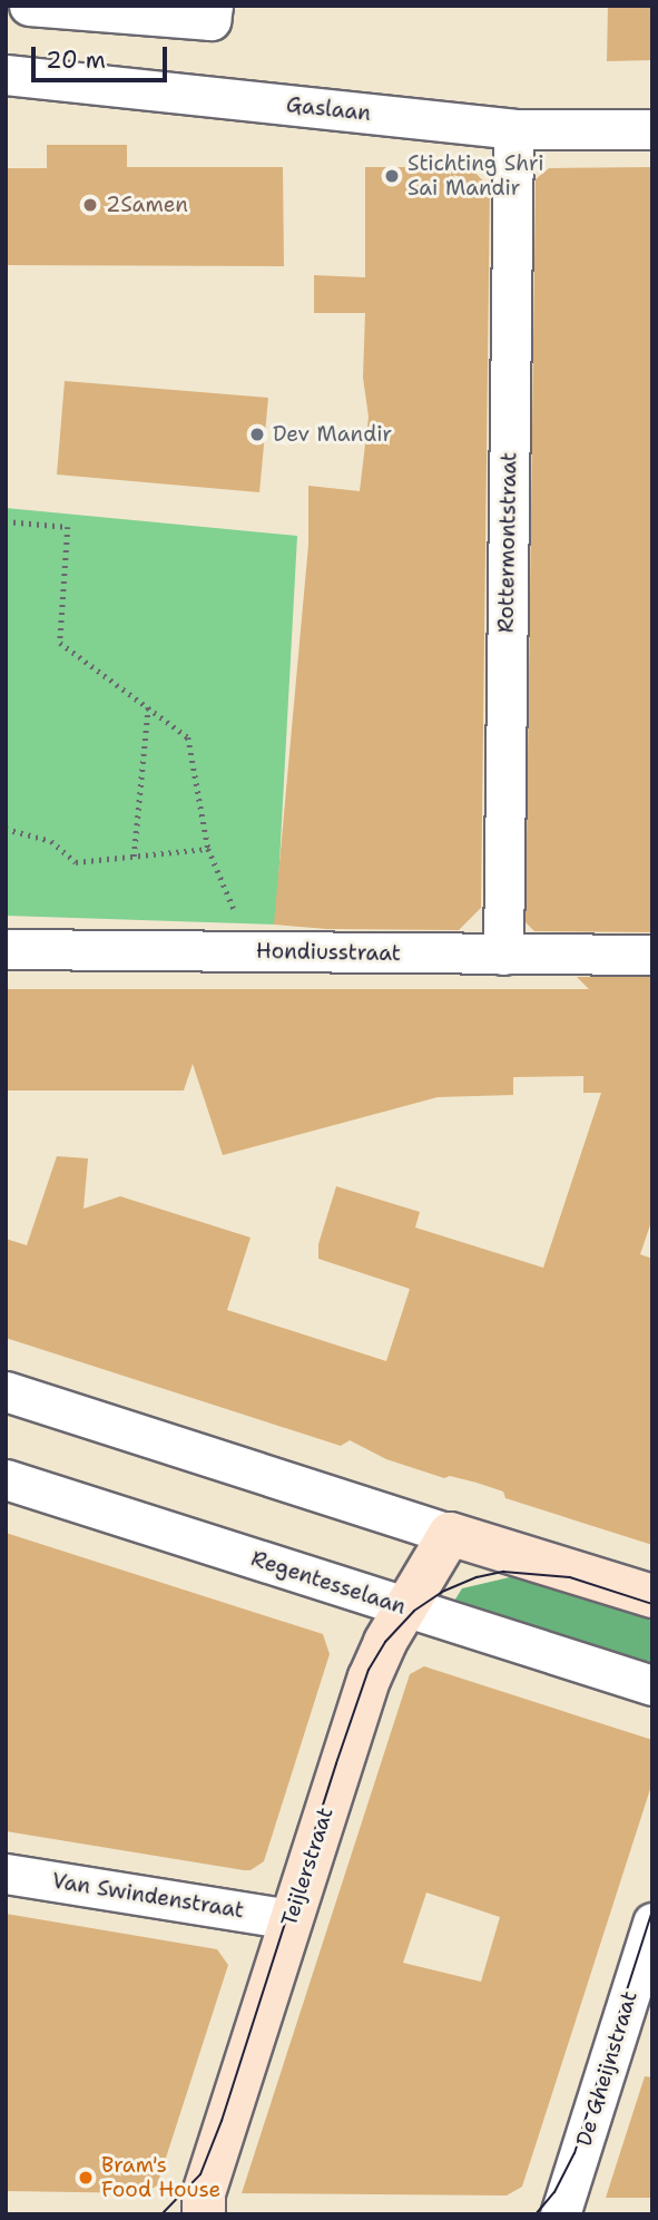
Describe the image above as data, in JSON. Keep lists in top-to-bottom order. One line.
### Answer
{"streets":{"street":["Gaslaan","Rottermontstraat","Hondiusstraat","Regentesselaan","Teijlerstraat","Van Swindenstraat","De Gheijnstraat"]},"crossings":[["Gaslaan","Rottermontstraat"],["Rottermontstraat","Hondiusstraat"],["Regentesselaan","Teijlerstraat"],["Teijlerstraat","Van Swindenstraat"]],"places":["Stichting Shri Sai Mandir","2Samen","Dev Mandir","Bram's Food House"],"scale_bar":"20 m"}
